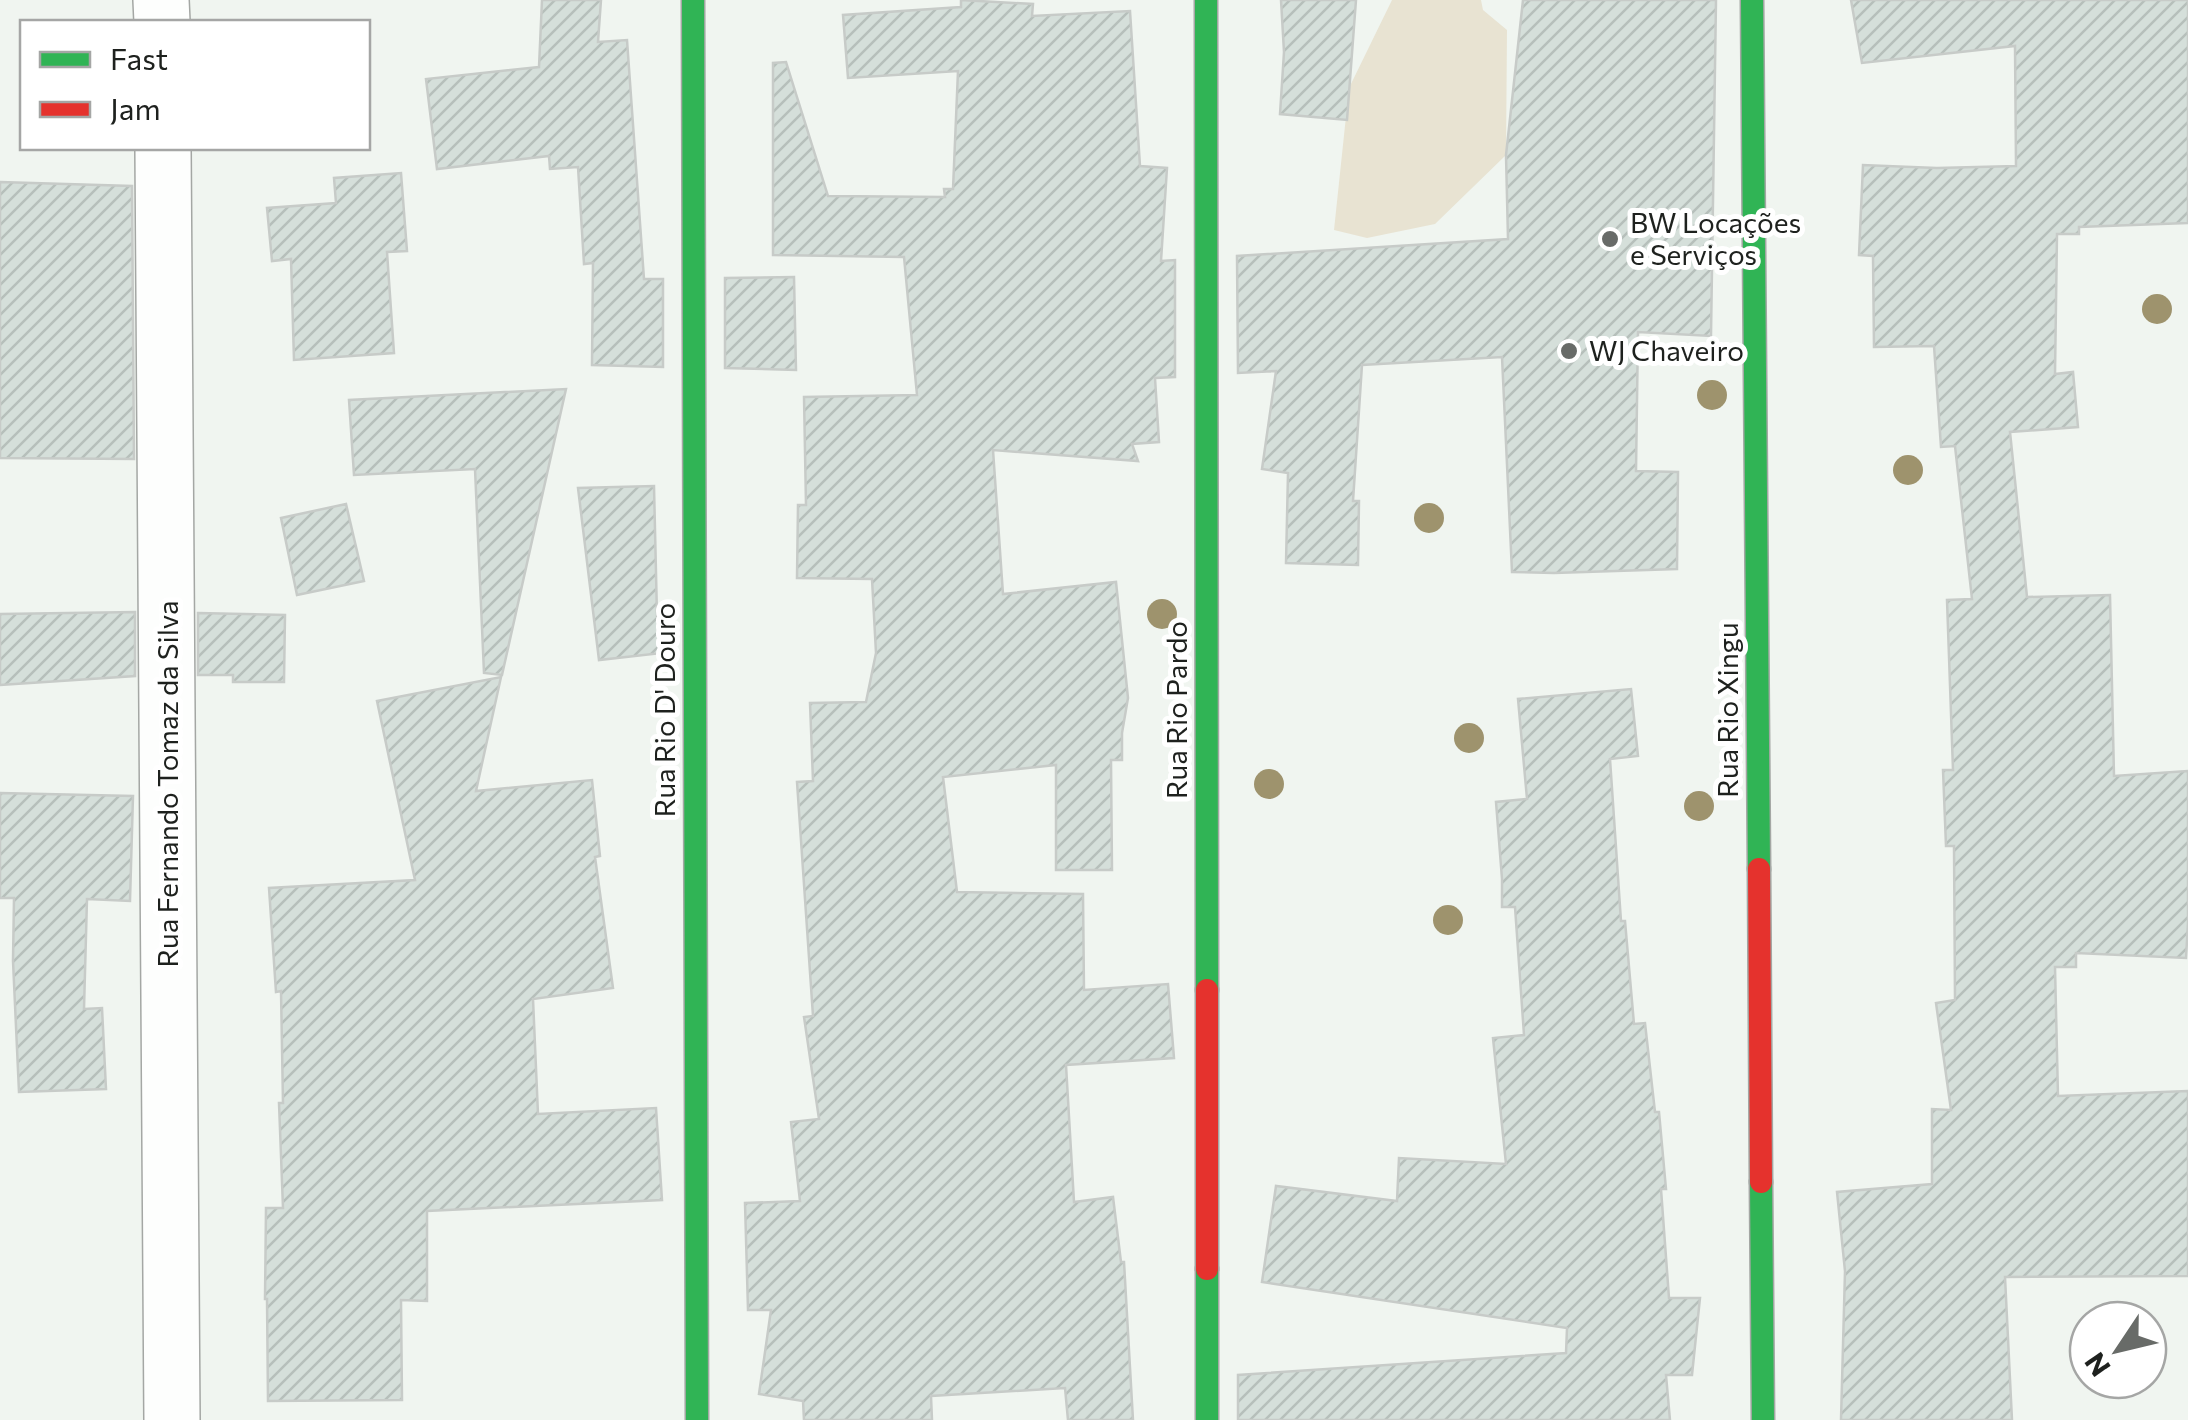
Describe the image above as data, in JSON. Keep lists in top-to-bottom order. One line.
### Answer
{"streets":{"street":["Rua Rio D' Douro","Rua Rio Pardo","Rua Rio Xingu","Rua Fernando Tomaz da Silva"]},"places":["BW Locações e Serviços","WJ Chaveiro"],"legend":["Fast","Jam"],"north":"bottom left"}
